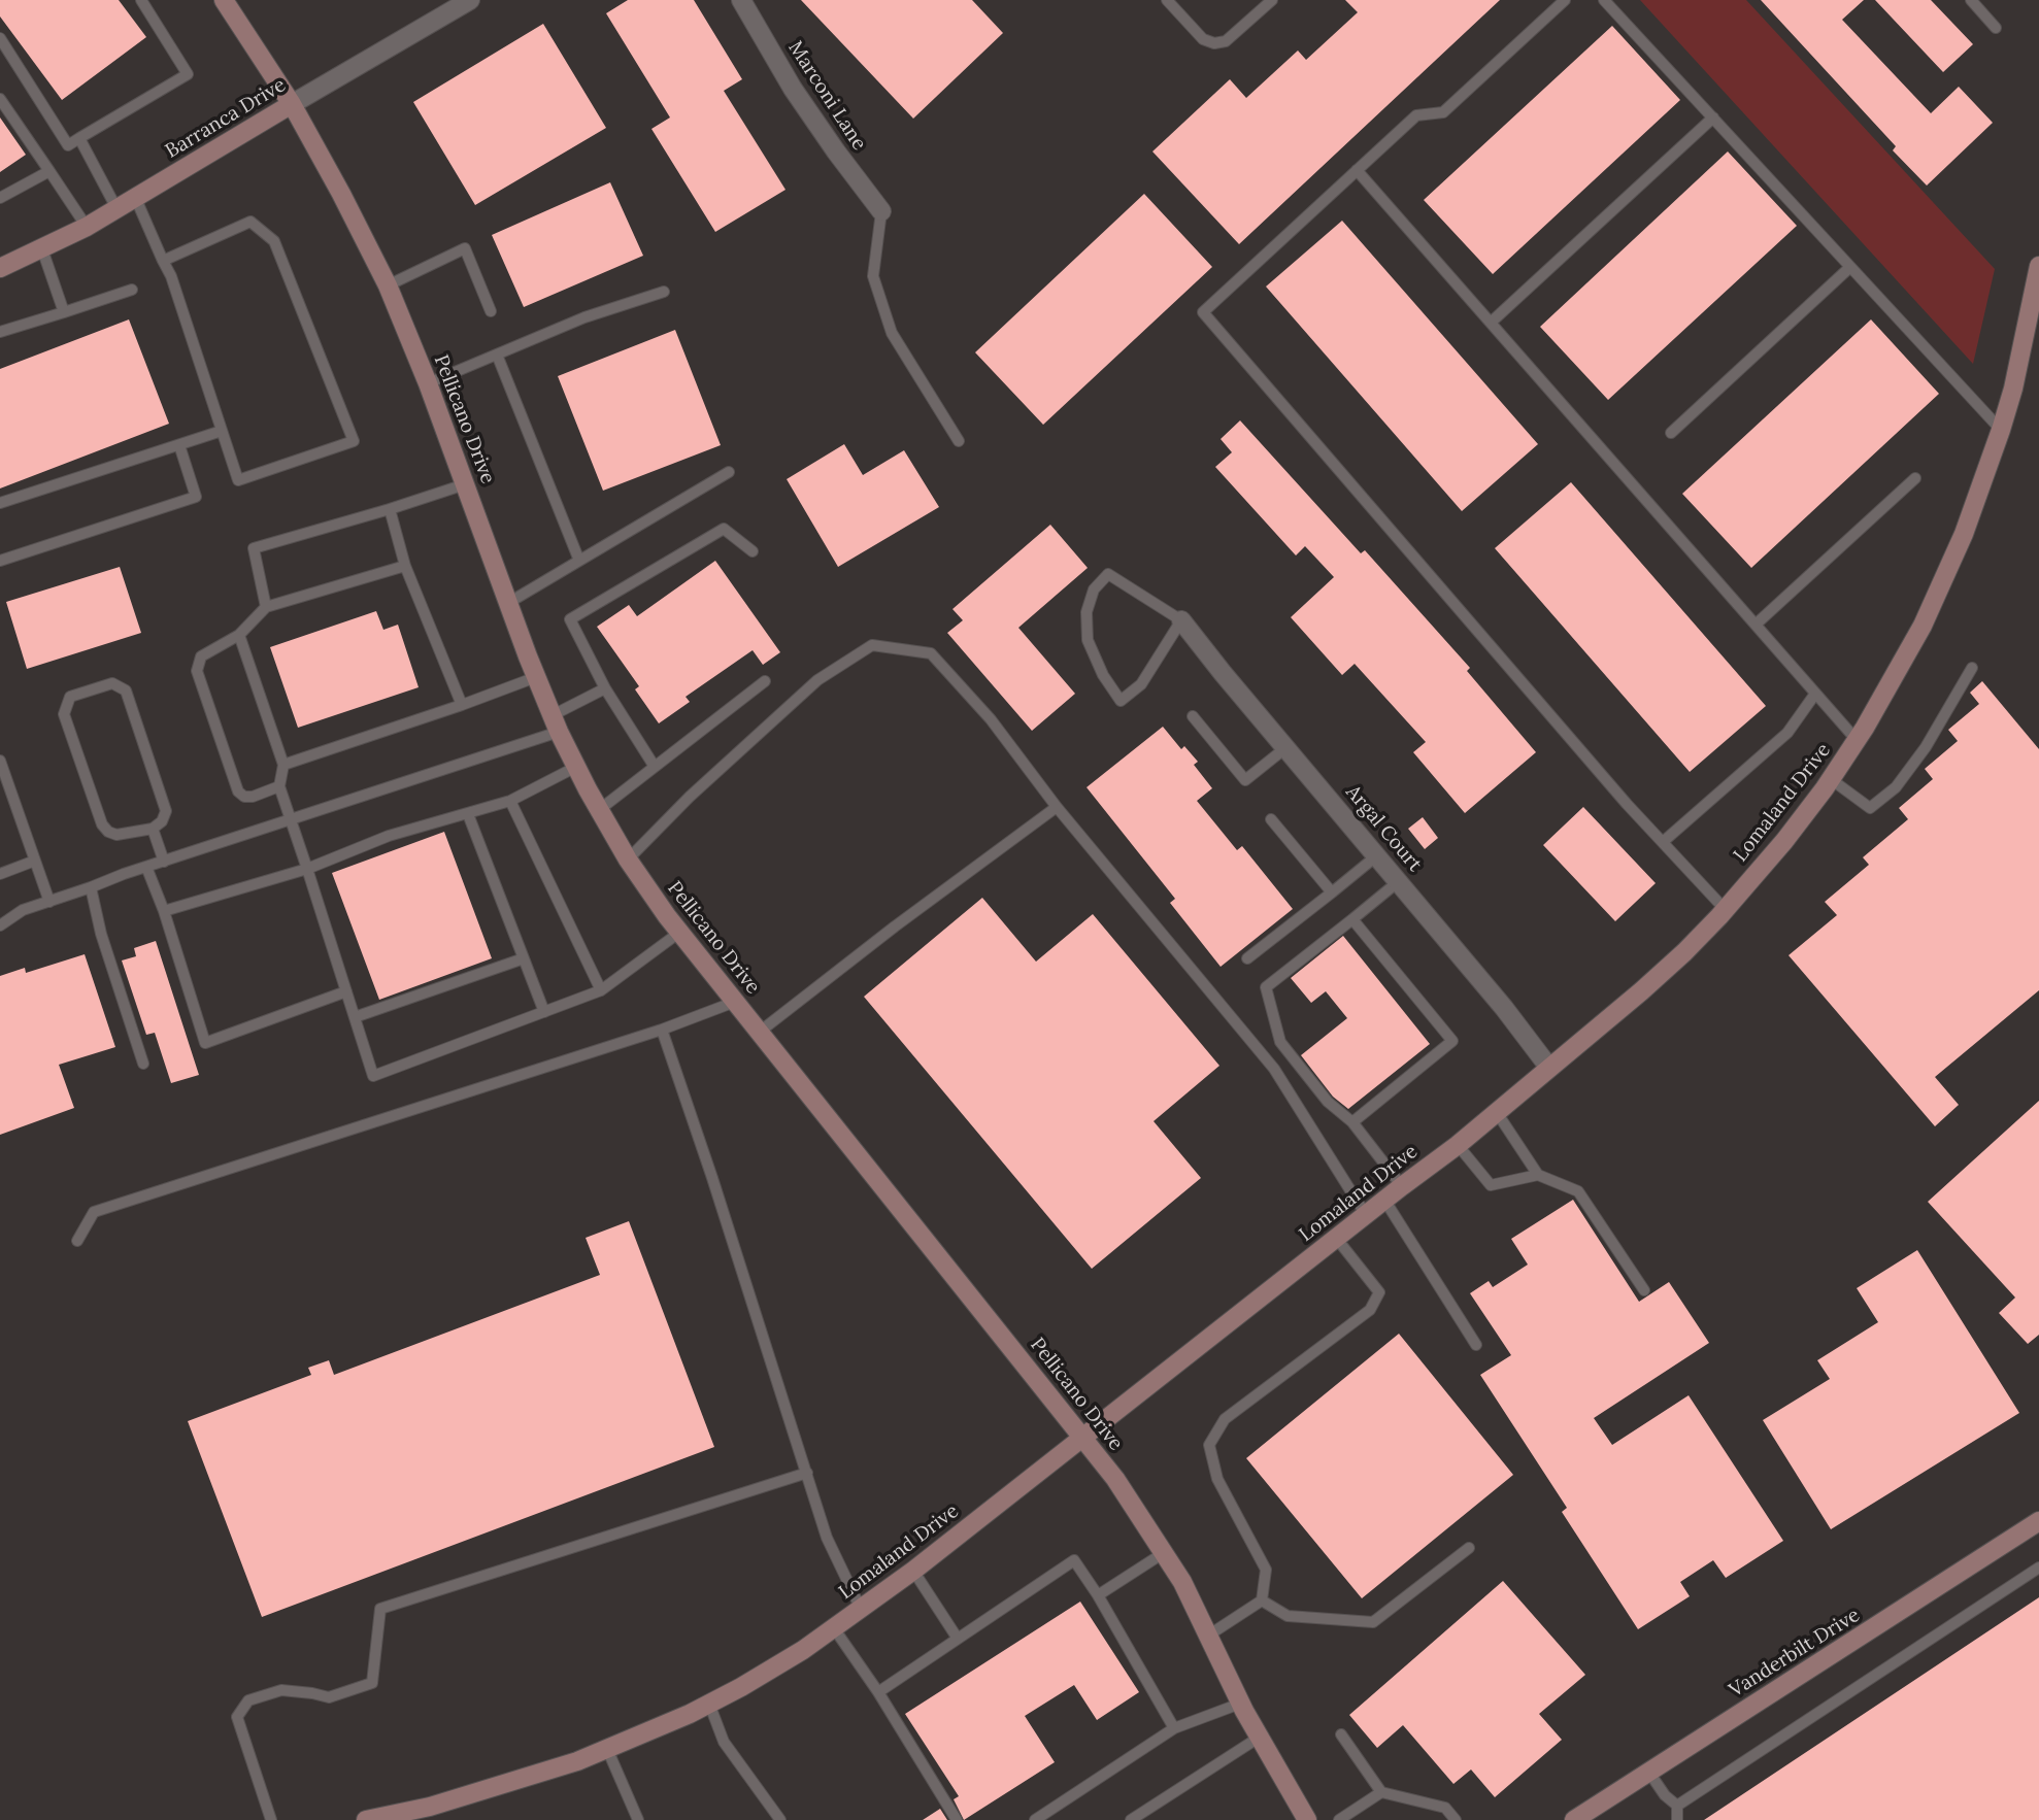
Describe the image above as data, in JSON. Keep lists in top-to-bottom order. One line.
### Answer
{"streets":{"street":["Marconi Lane","Barranca Drive","Pellicano Drive","Lomaland Drive","Argal Court","Vanderbilt Drive"]},"crossings":[["Barranca Drive","Pellicano Drive"],["Pellicano Drive","Lomaland Drive"],["Lomaland Drive","Argal Court"]]}
